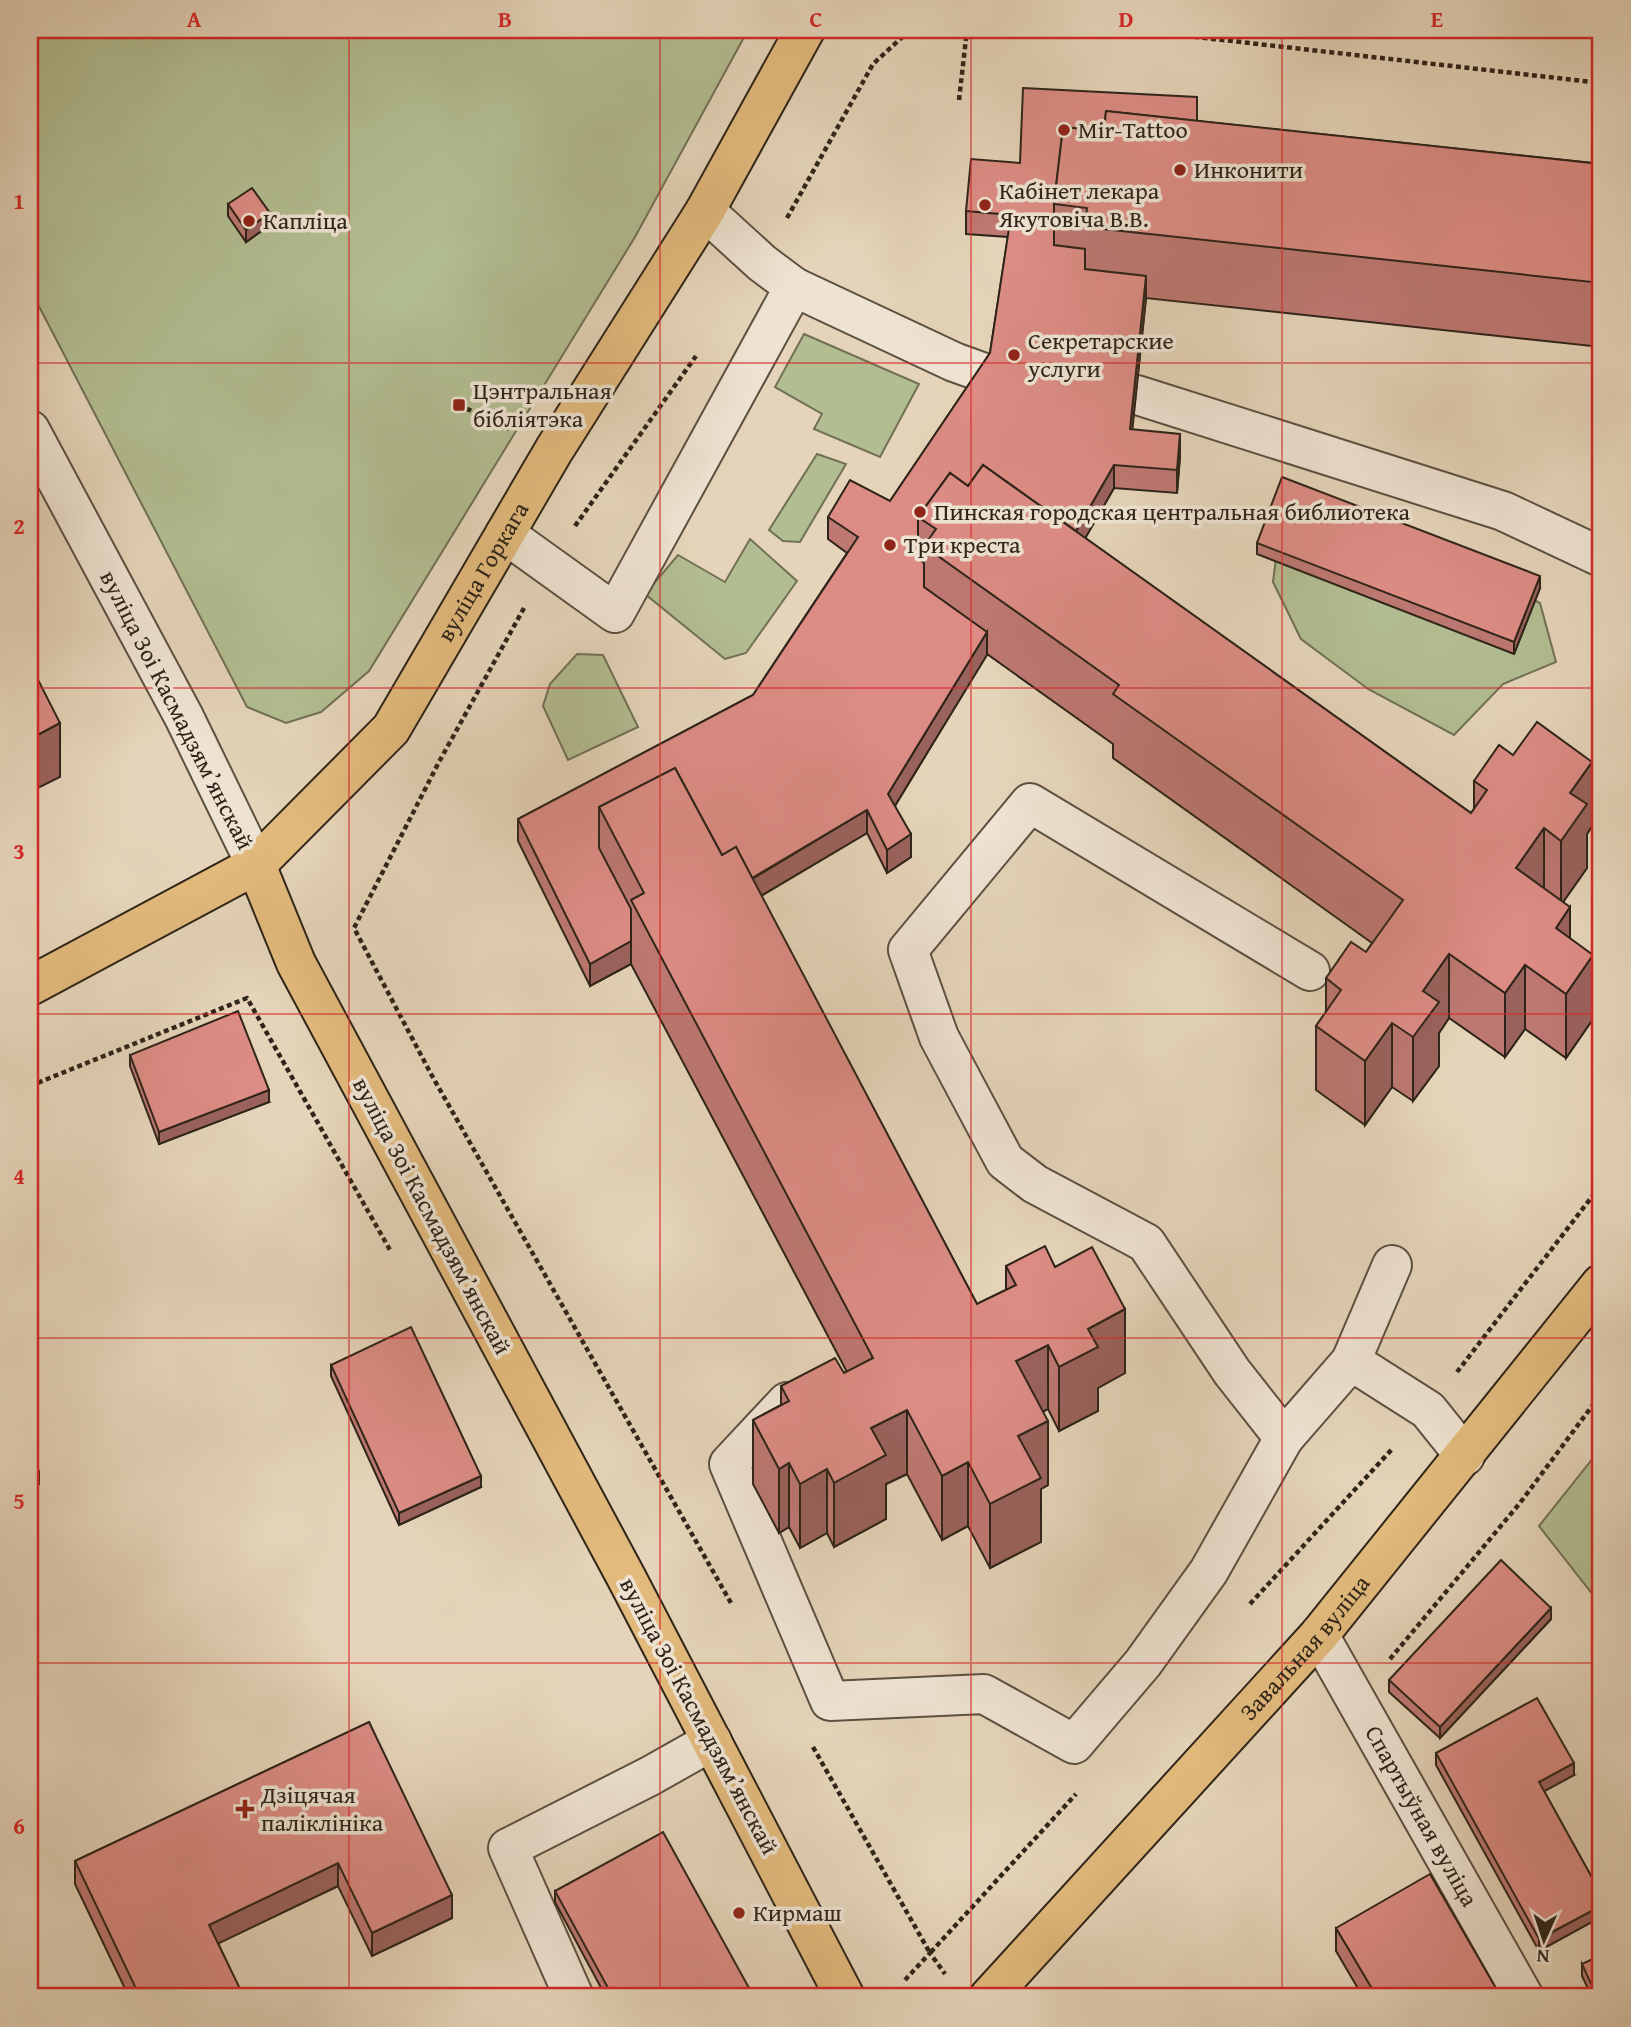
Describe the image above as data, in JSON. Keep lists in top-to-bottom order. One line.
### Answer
{"streets":{"main road":["вуліца Горкага","вуліца Зоі Касмадзямʼянскай","Завальная вуліца"],"street":["Спартыўная вуліца"]},"crossings":[["вуліца Горкага","вуліца Зоі Касмадзямʼянскай"],["Завальная вуліца","Спартыўная вуліца"]],"places":{"other":["Mir-Tattoo","Инконити","Кабінет лекара Якутовіча В.В.","Капліца","Секретарские услуги","Пинская городская центральная библиотека","Три креста","Кирмаш"],"transit":["Цэнтральная бібліятэка"],"health":["Дзіцячая паліклініка"]},"north":"bottom","grid":{"columns":["A","B","C","D","E"],"rows":["1","2","3","4","5","6"]}}
